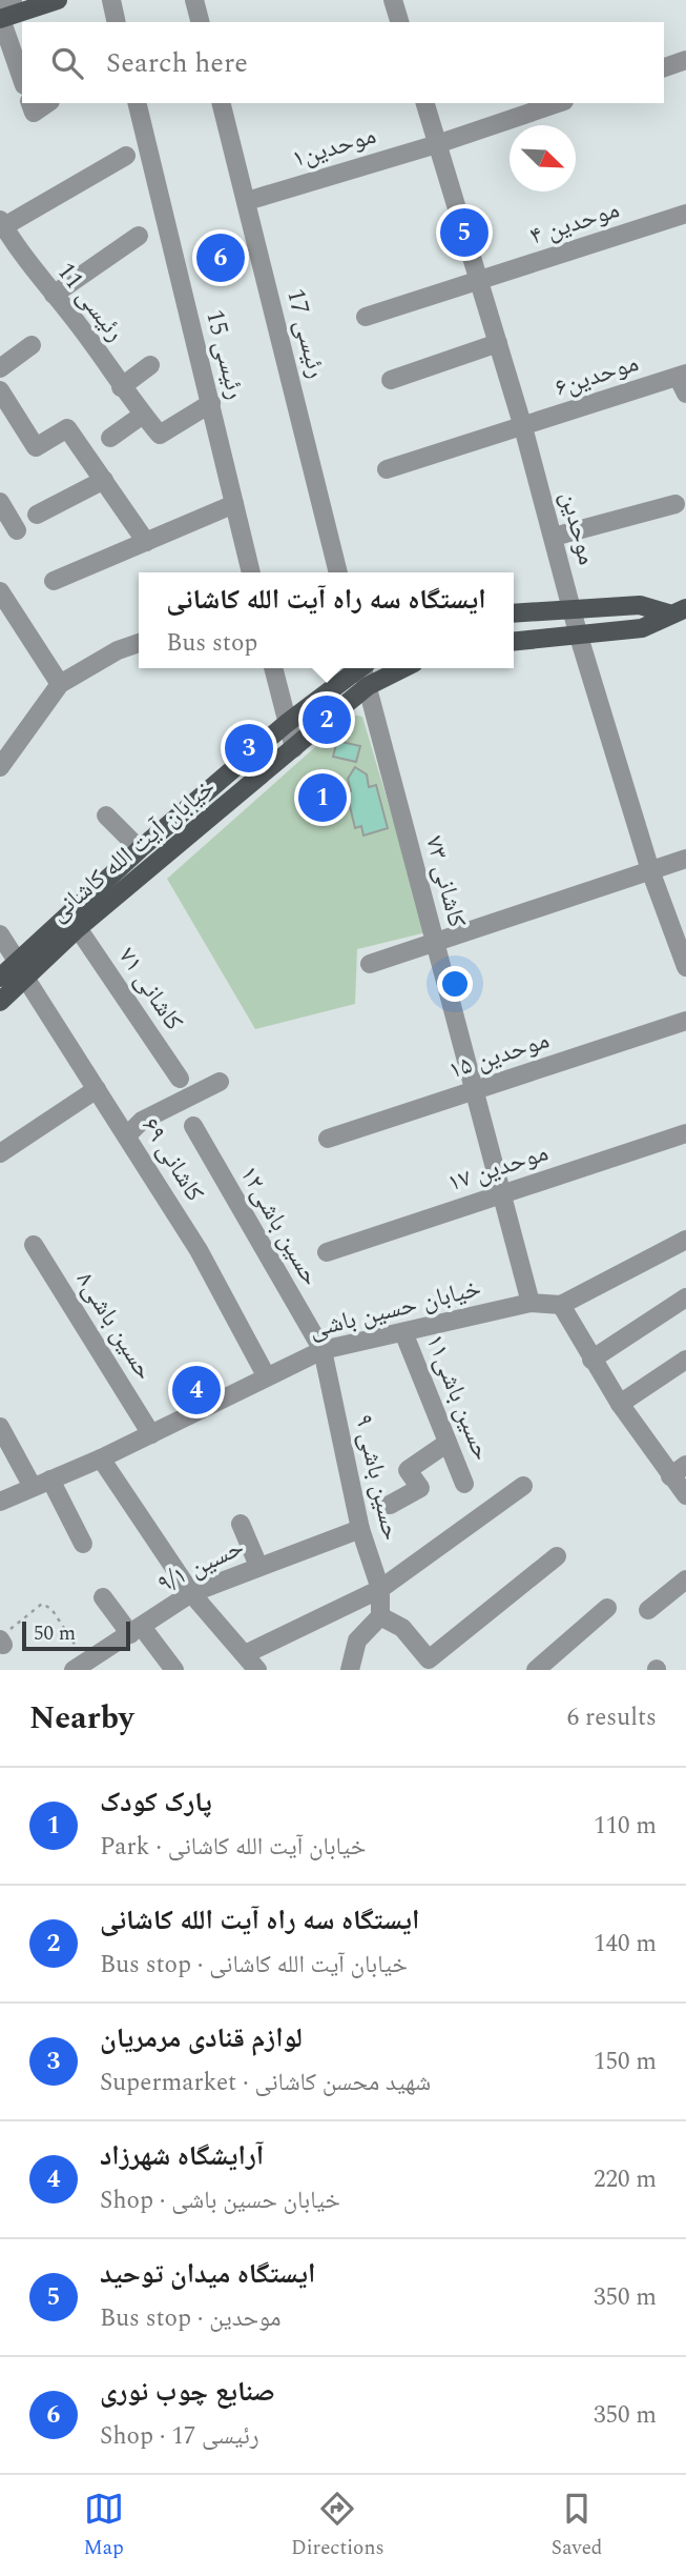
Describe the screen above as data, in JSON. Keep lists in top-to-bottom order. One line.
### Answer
{"streets":{"main road":["خیابان آیت الله کاشانی"],"street":["موحدین۱","موحدین ۴","رئیسی 11","رئیسی 17","رئیسی 15","موحدین۶","موحدین","کاشانی ۷۳","کاشانی ۷۱","موحدین ۱۵","کاشانی ۶۹","موحدین ۱۷","حسین باشی۱۲","خیابان حسین باشی","حسین باشی۸","حسین باشی۱۱","حسین باشی ۹","حسین ۹/۱"]},"crossings":[["موحدین۱","رئیسی 17"],["موحدین۱","موحدین"],["موحدین ۴","موحدین"],["موحدین۶","موحدین"],["خیابان آیت الله کاشانی","کاشانی ۷۳"],["خیابان آیت الله کاشانی","کاشانی ۷۱"],["خیابان آیت الله کاشانی","کاشانی ۶۹"],["کاشانی ۷۳","موحدین ۱۵"],["کاشانی ۷۳","موحدین ۱۷"],["کاشانی ۷۳","خیابان حسین باشی"],["کاشانی ۶۹","خیابان حسین باشی"],["حسین باشی۱۲","خیابان حسین باشی"],["حسین باشی۱۲","حسین باشی ۹"],["خیابان حسین باشی","حسین باشی۸"],["خیابان حسین باشی","حسین باشی۱۱"],["خیابان حسین باشی","حسین باشی ۹"],["حسین باشی ۹","حسین ۹/۱"]],"scale_bar":"50 m","north":"bottom right","page":{"search":"Search here","pins":["5","6","2","3","1","4"],"popup":["ایستگاه سه راه آیت الله کاشانی","Bus stop"],"scale":"50 m","heading":["Nearby","6 results"],"list":[{"mark":"1","name":"پارک کودک","note":"Park · خیابان آیت الله کاشانی","value":"110 m"},{"mark":"2","name":"ایستگاه سه راه آیت الله کاشانی","note":"Bus stop · خیابان آیت الله کاشانی","value":"140 m"},{"mark":"3","name":"لوازم قنادی مرمریان","note":"Supermarket · شهید محسن کاشانی","value":"150 m"},{"mark":"4","name":"آرایشگاه شهرزاد","note":"Shop · خیابان حسین باشی","value":"220 m"},{"mark":"5","name":"ایستگاه میدان توحید","note":"Bus stop · موحدین","value":"350 m"},{"mark":"6","name":"صنایع چوب نوری","note":"Shop · رئیسی 17","value":"350 m"}],"nav":["Map","Directions","Saved"]}}
